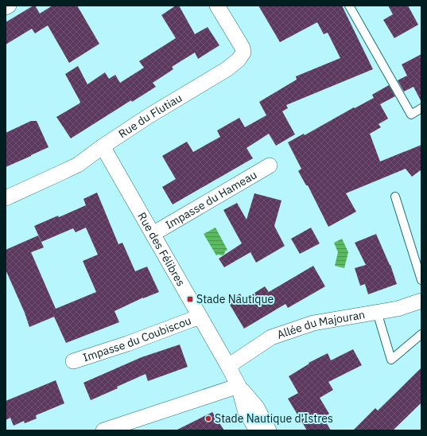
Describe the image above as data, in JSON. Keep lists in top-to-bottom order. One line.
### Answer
{"streets":{"street":["Rue du Flutiau","Impasse du Hameau","Rue des Félibres","Allée du Majouran","Impasse du Coubiscou"]},"crossings":[["Rue du Flutiau","Rue des Félibres"],["Impasse du Hameau","Rue des Félibres"],["Rue des Félibres","Allée du Majouran"],["Rue des Félibres","Impasse du Coubiscou"]],"places":{"transit":["Stade Nautique"],"other":["Stade Nautique d'Istres"]}}
